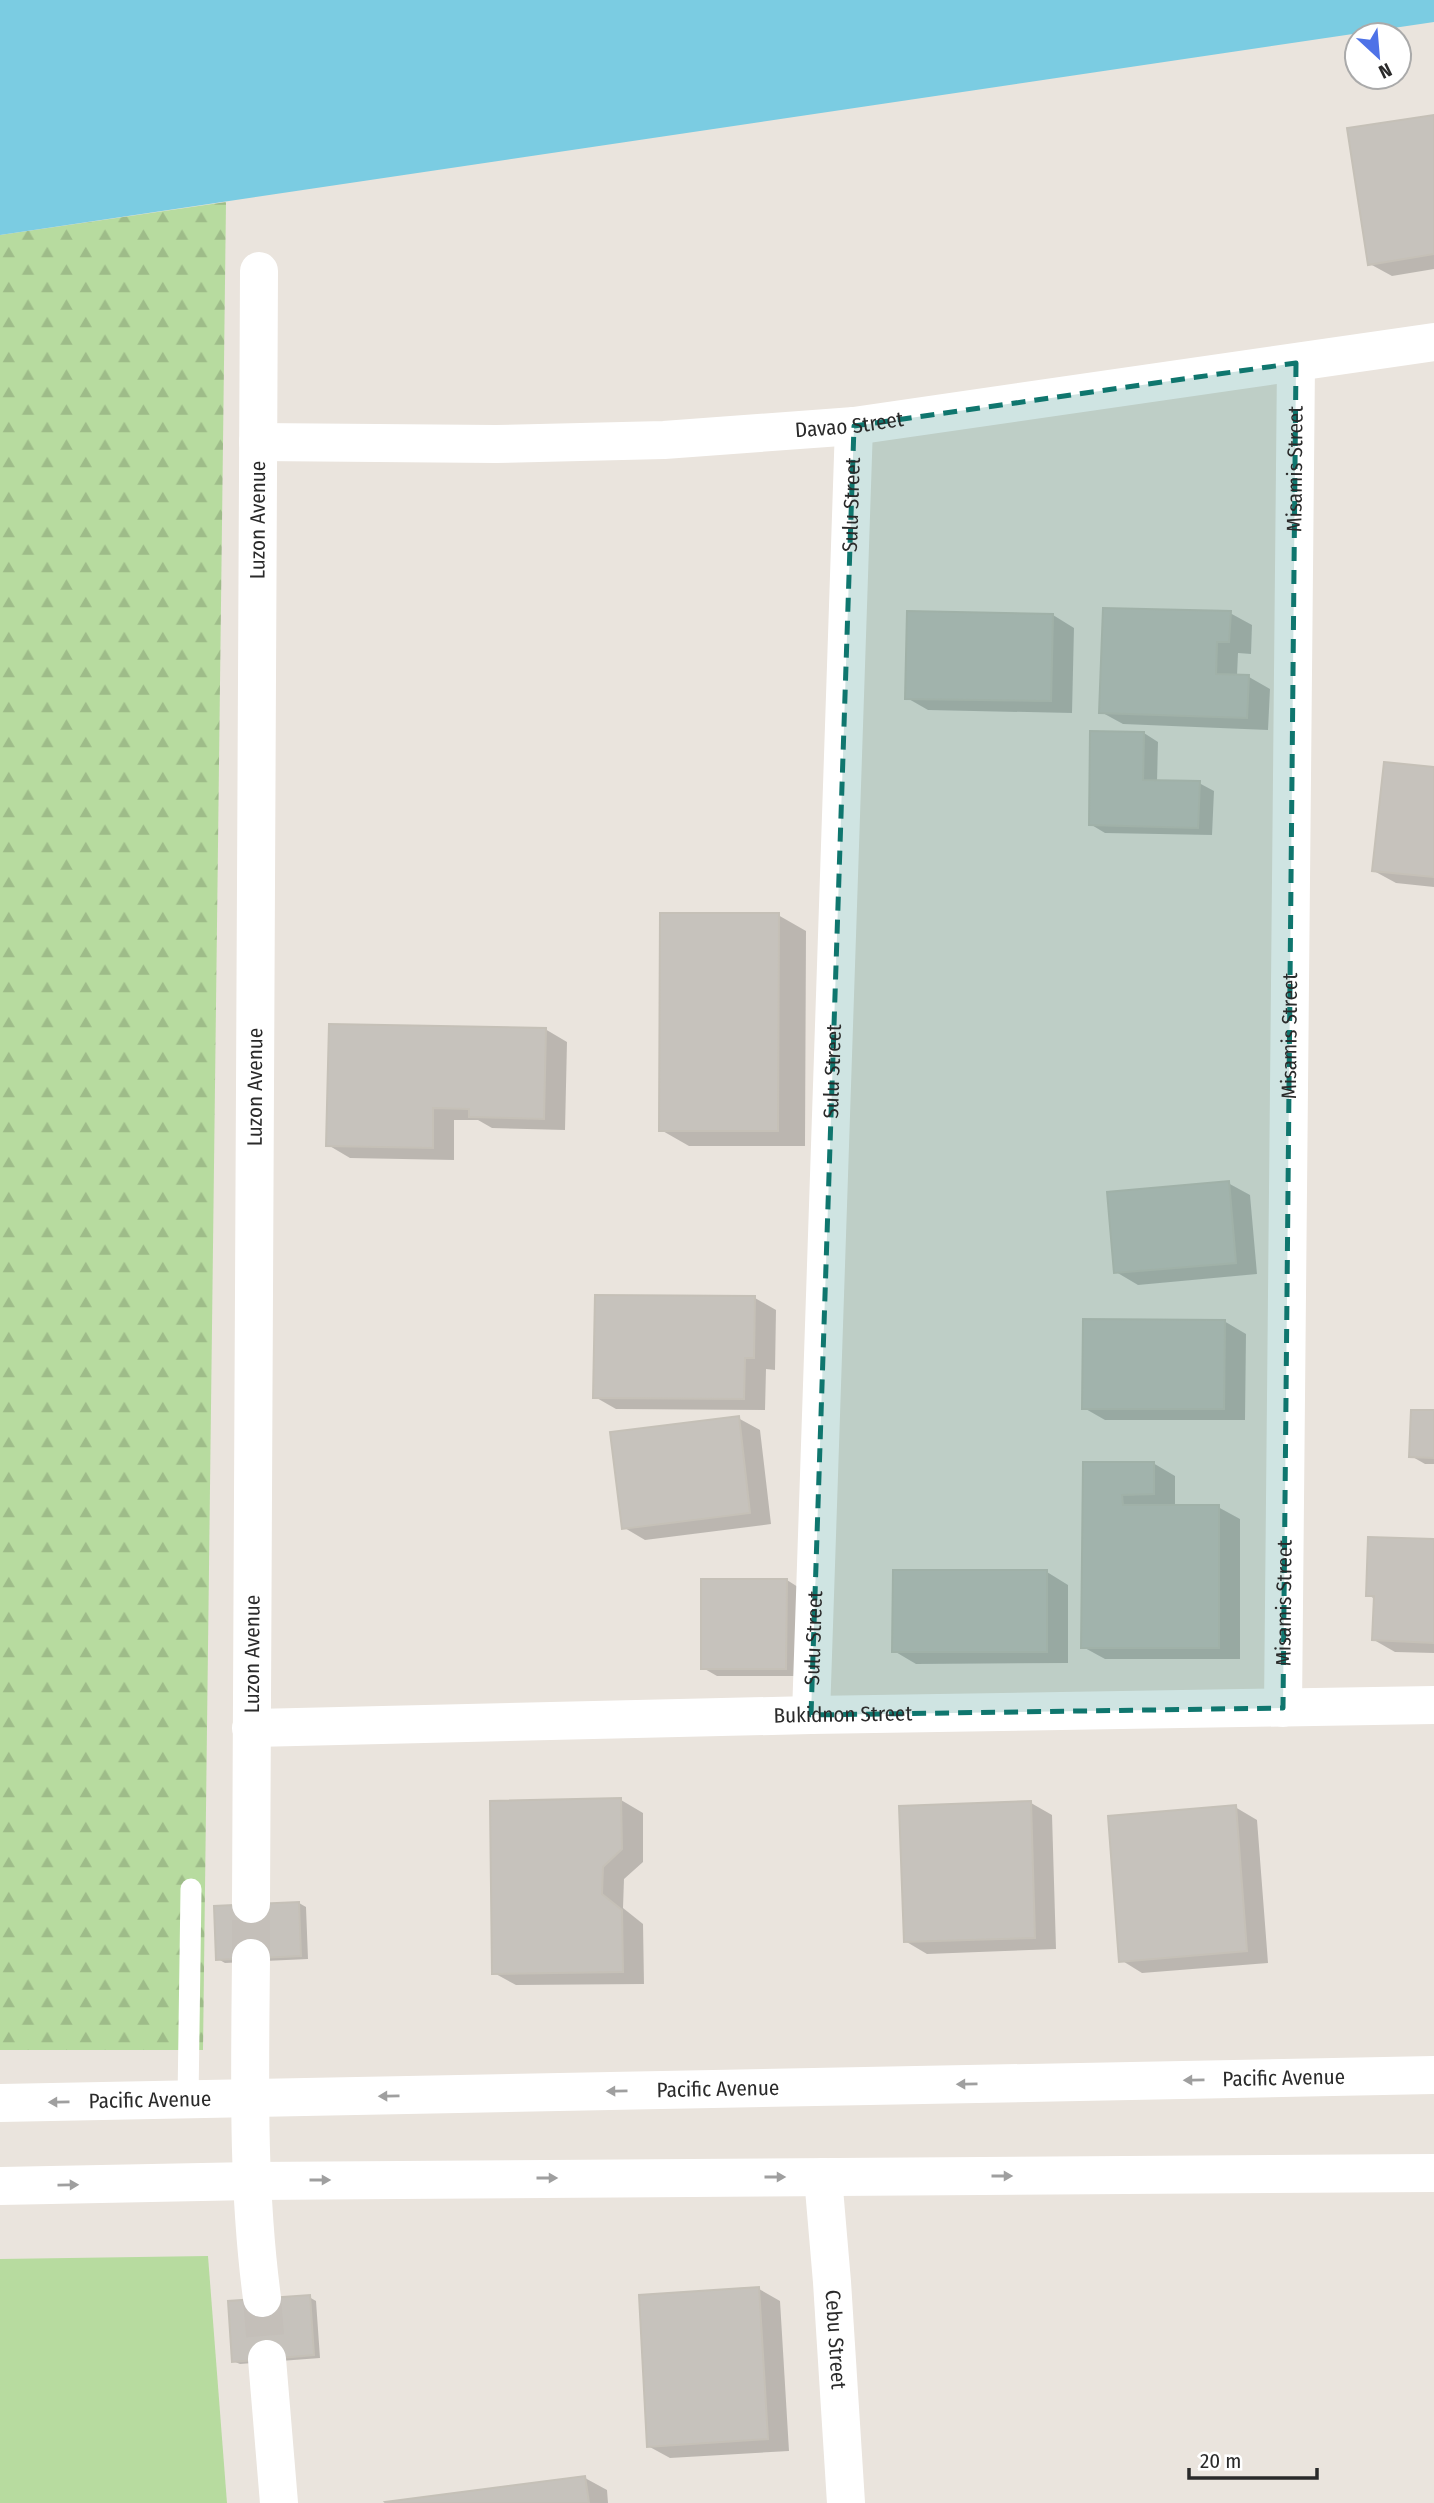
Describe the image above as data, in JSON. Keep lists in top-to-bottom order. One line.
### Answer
{"streets":{"street":["Davao Street","Misamis Street","Sulu Street","Luzon Avenue","Bukidnon Street","Pacific Avenue","Cebu Street"]},"crossings":[["Davao Street","Misamis Street"],["Davao Street","Sulu Street"],["Davao Street","Luzon Avenue"],["Misamis Street","Bukidnon Street"],["Sulu Street","Bukidnon Street"],["Luzon Avenue","Bukidnon Street"]],"scale_bar":"20 m","north":"bottom right"}
